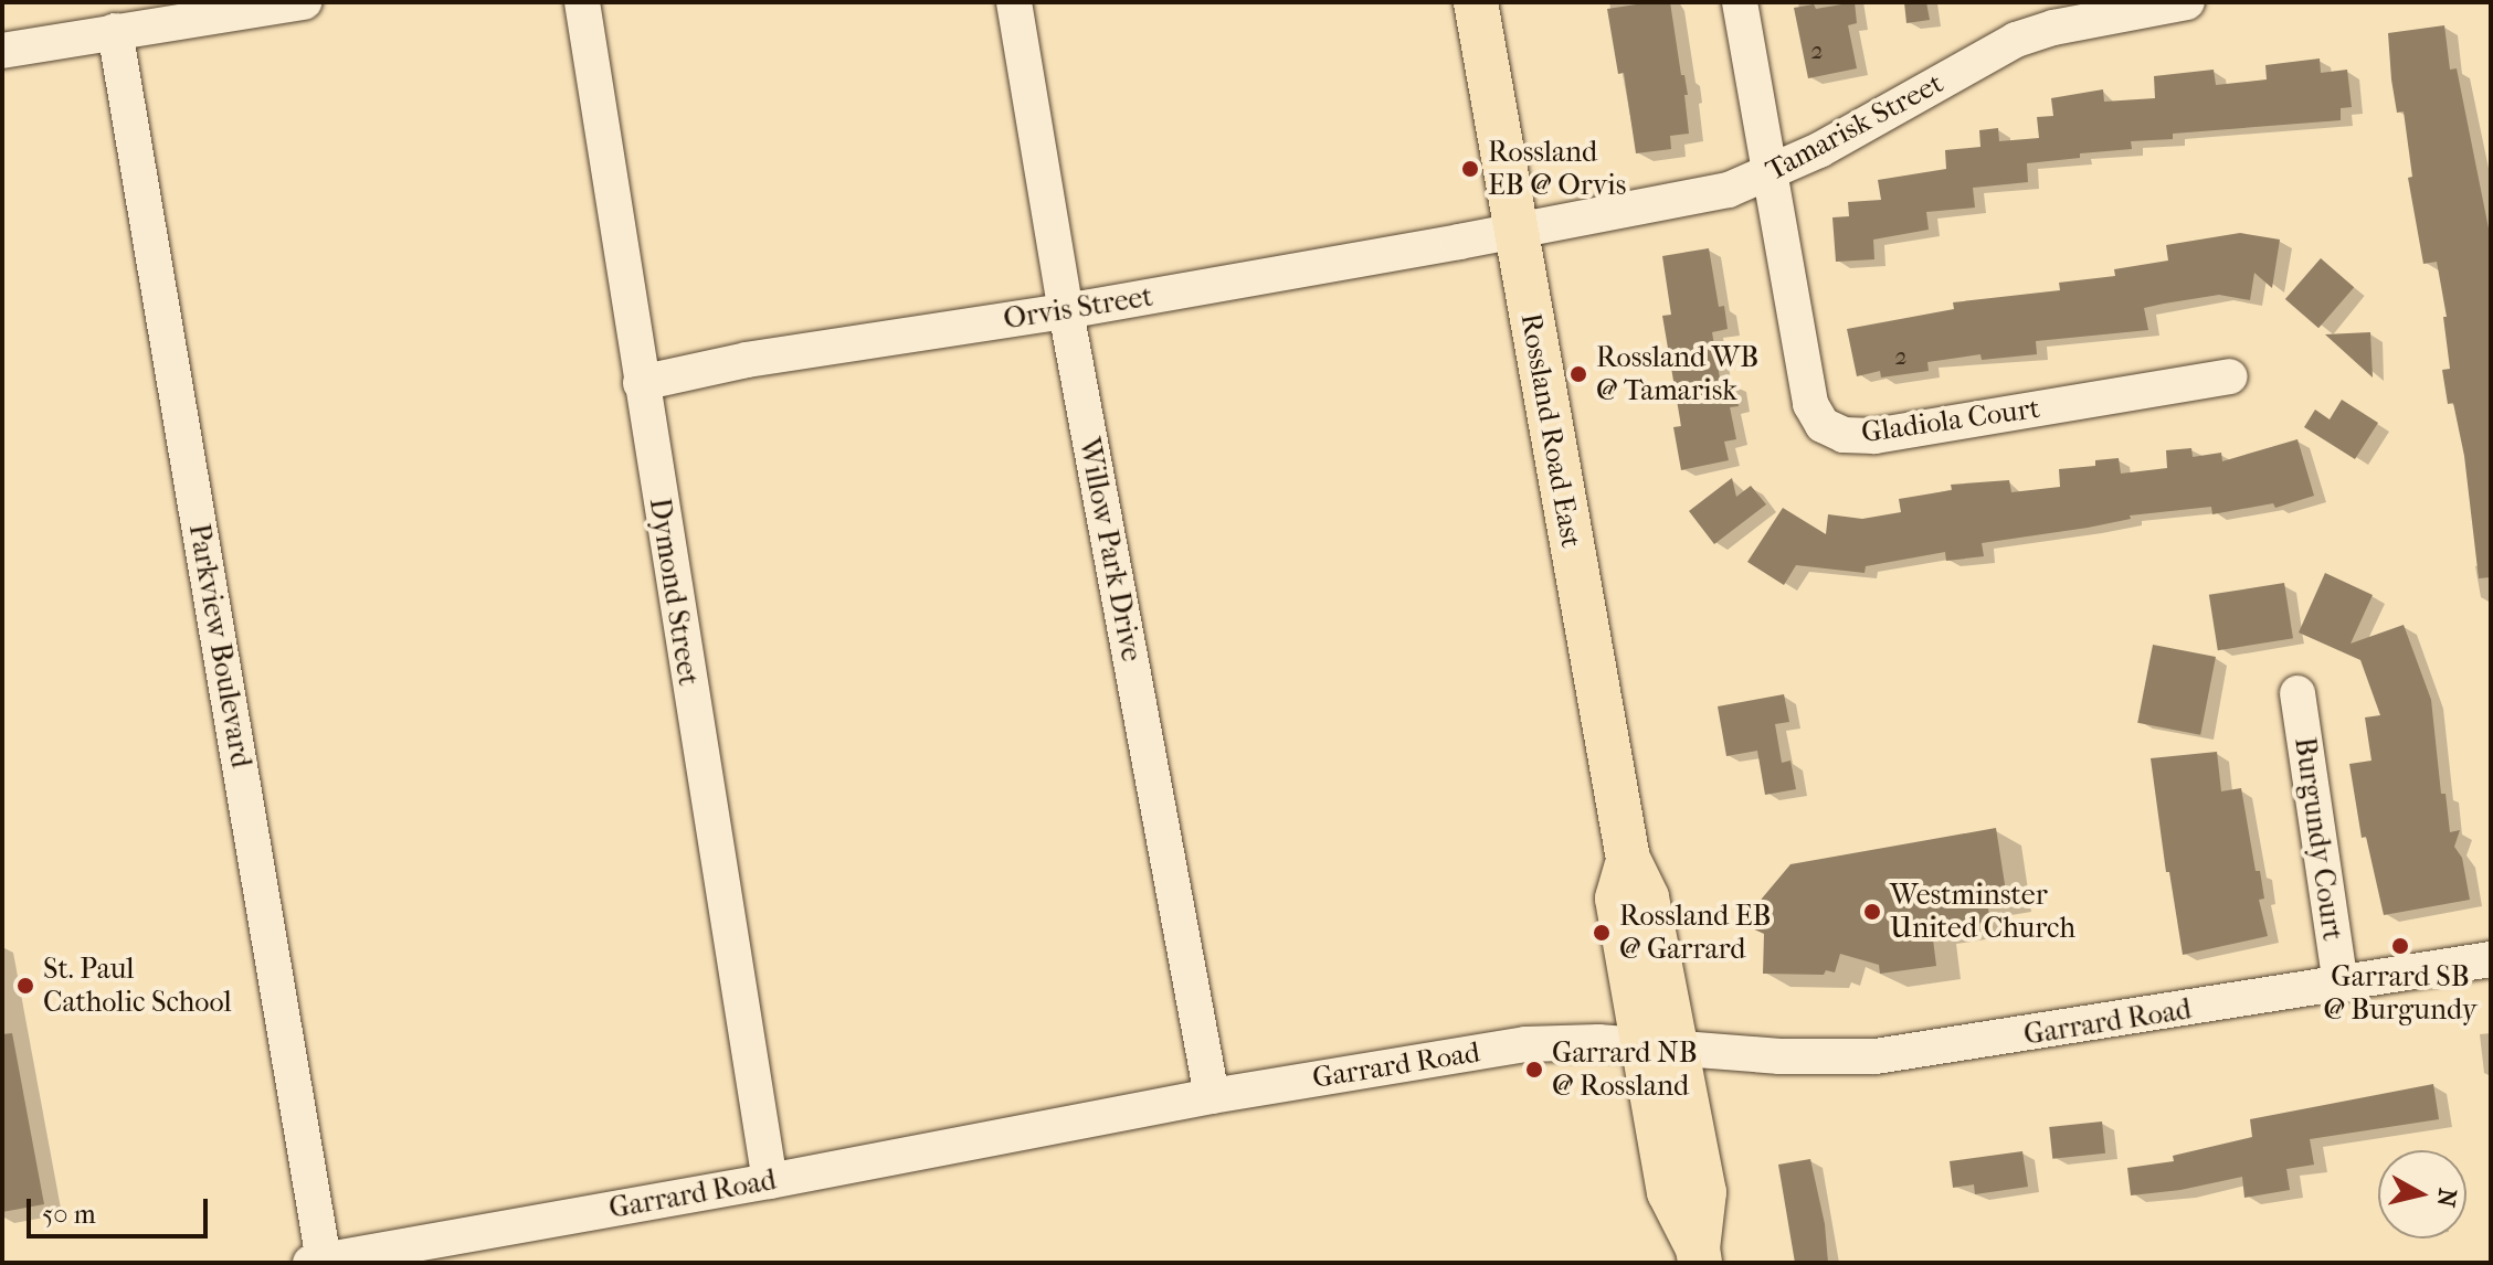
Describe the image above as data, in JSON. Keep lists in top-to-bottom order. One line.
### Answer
{"streets":{"main road":["Rossland Road East"],"street":["Tamarisk Street","Orvis Street","Gladiola Court","Willow Park Drive","Dymond Street","Parkview Boulevard","Burgundy Court","Garrard Road"]},"crossings":[["Tamarisk Street","Orvis Street"],["Tamarisk Street","Gladiola Court"],["Tamarisk Street","Rossland Road East"],["Orvis Street","Rossland Road East"],["Orvis Street","Willow Park Drive"],["Orvis Street","Dymond Street"],["Rossland Road East","Garrard Road"],["Willow Park Drive","Garrard Road"],["Dymond Street","Garrard Road"],["Parkview Boulevard","Garrard Road"],["Burgundy Court","Garrard Road"]],"places":["Rossland EB @ Orvis","Rossland WB @ Tamarisk","Westminster United Church","Rossland EB @ Garrard","Garrard SB @ Burgundy","St. Paul Catholic School","Garrard NB @ Rossland"],"house_numbers":["2","2"],"scale_bar":"50 m","north":"right"}
